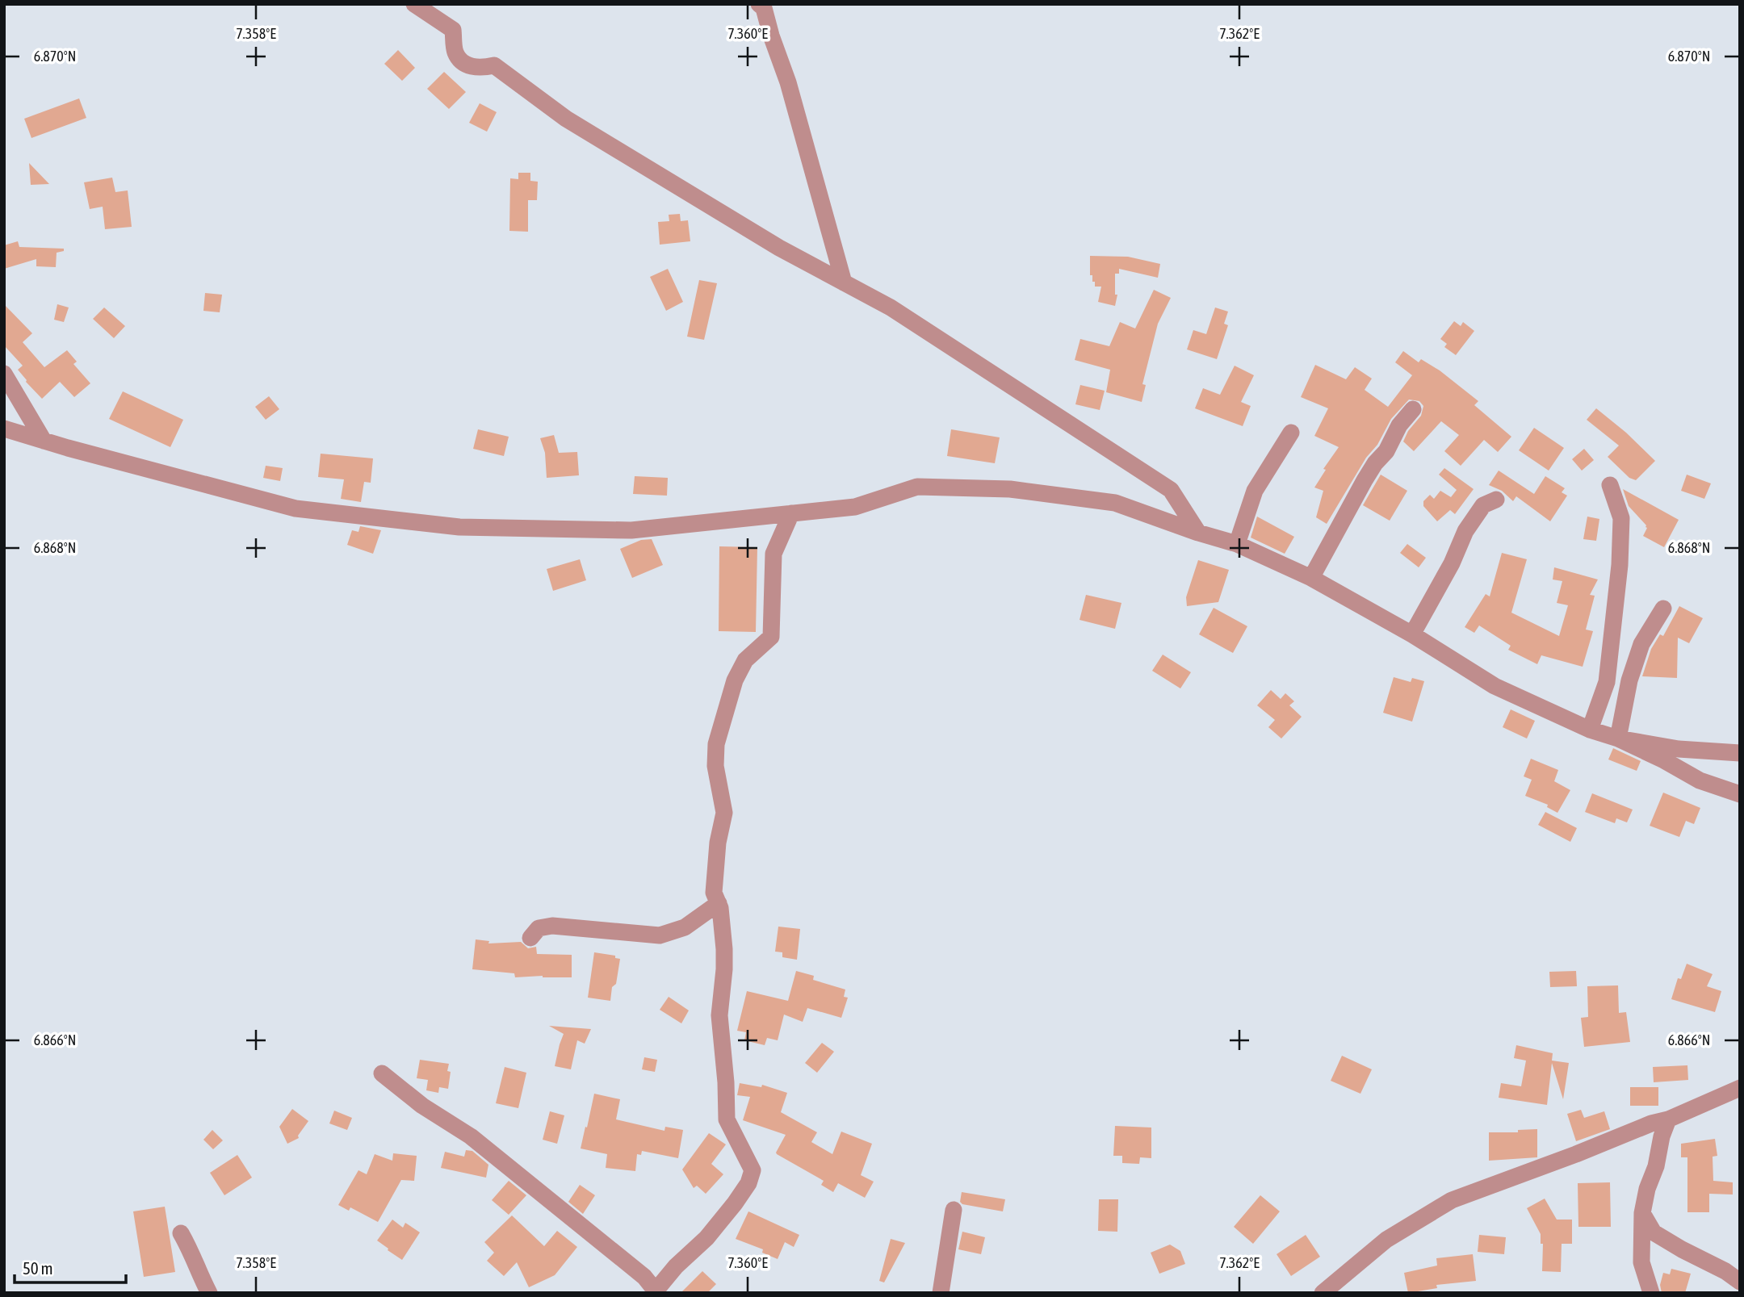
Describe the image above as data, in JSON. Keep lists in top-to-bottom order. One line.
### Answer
{"scale_bar":"50 m","coordinates":["7.358°E","7.360°E","7.362°E","6.870°N","6.868°N","6.866°N"]}
